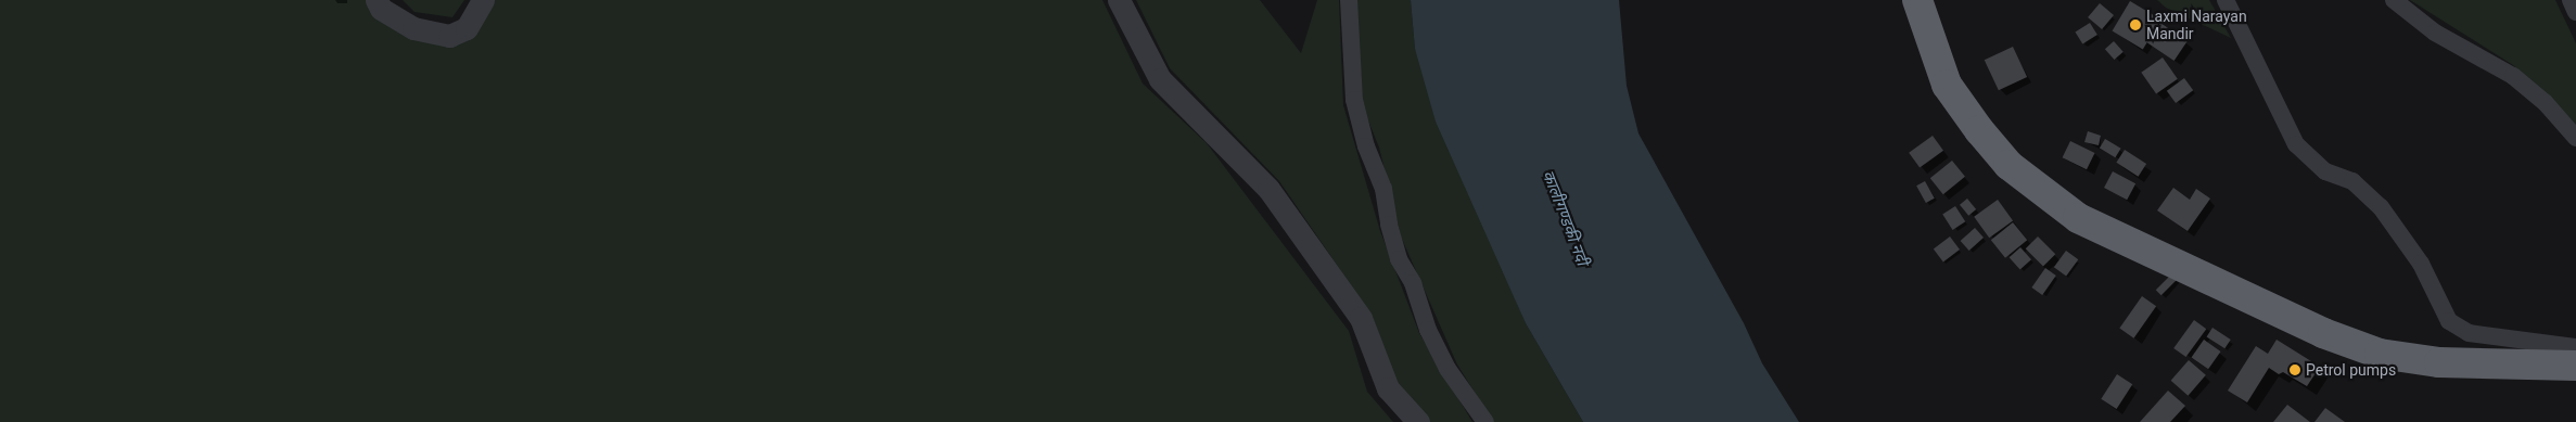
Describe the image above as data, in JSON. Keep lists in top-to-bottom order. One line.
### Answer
{"water":["कालीगण्डकी नदी"],"places":["Laxmi Narayan Mandir","Petrol pumps"]}
